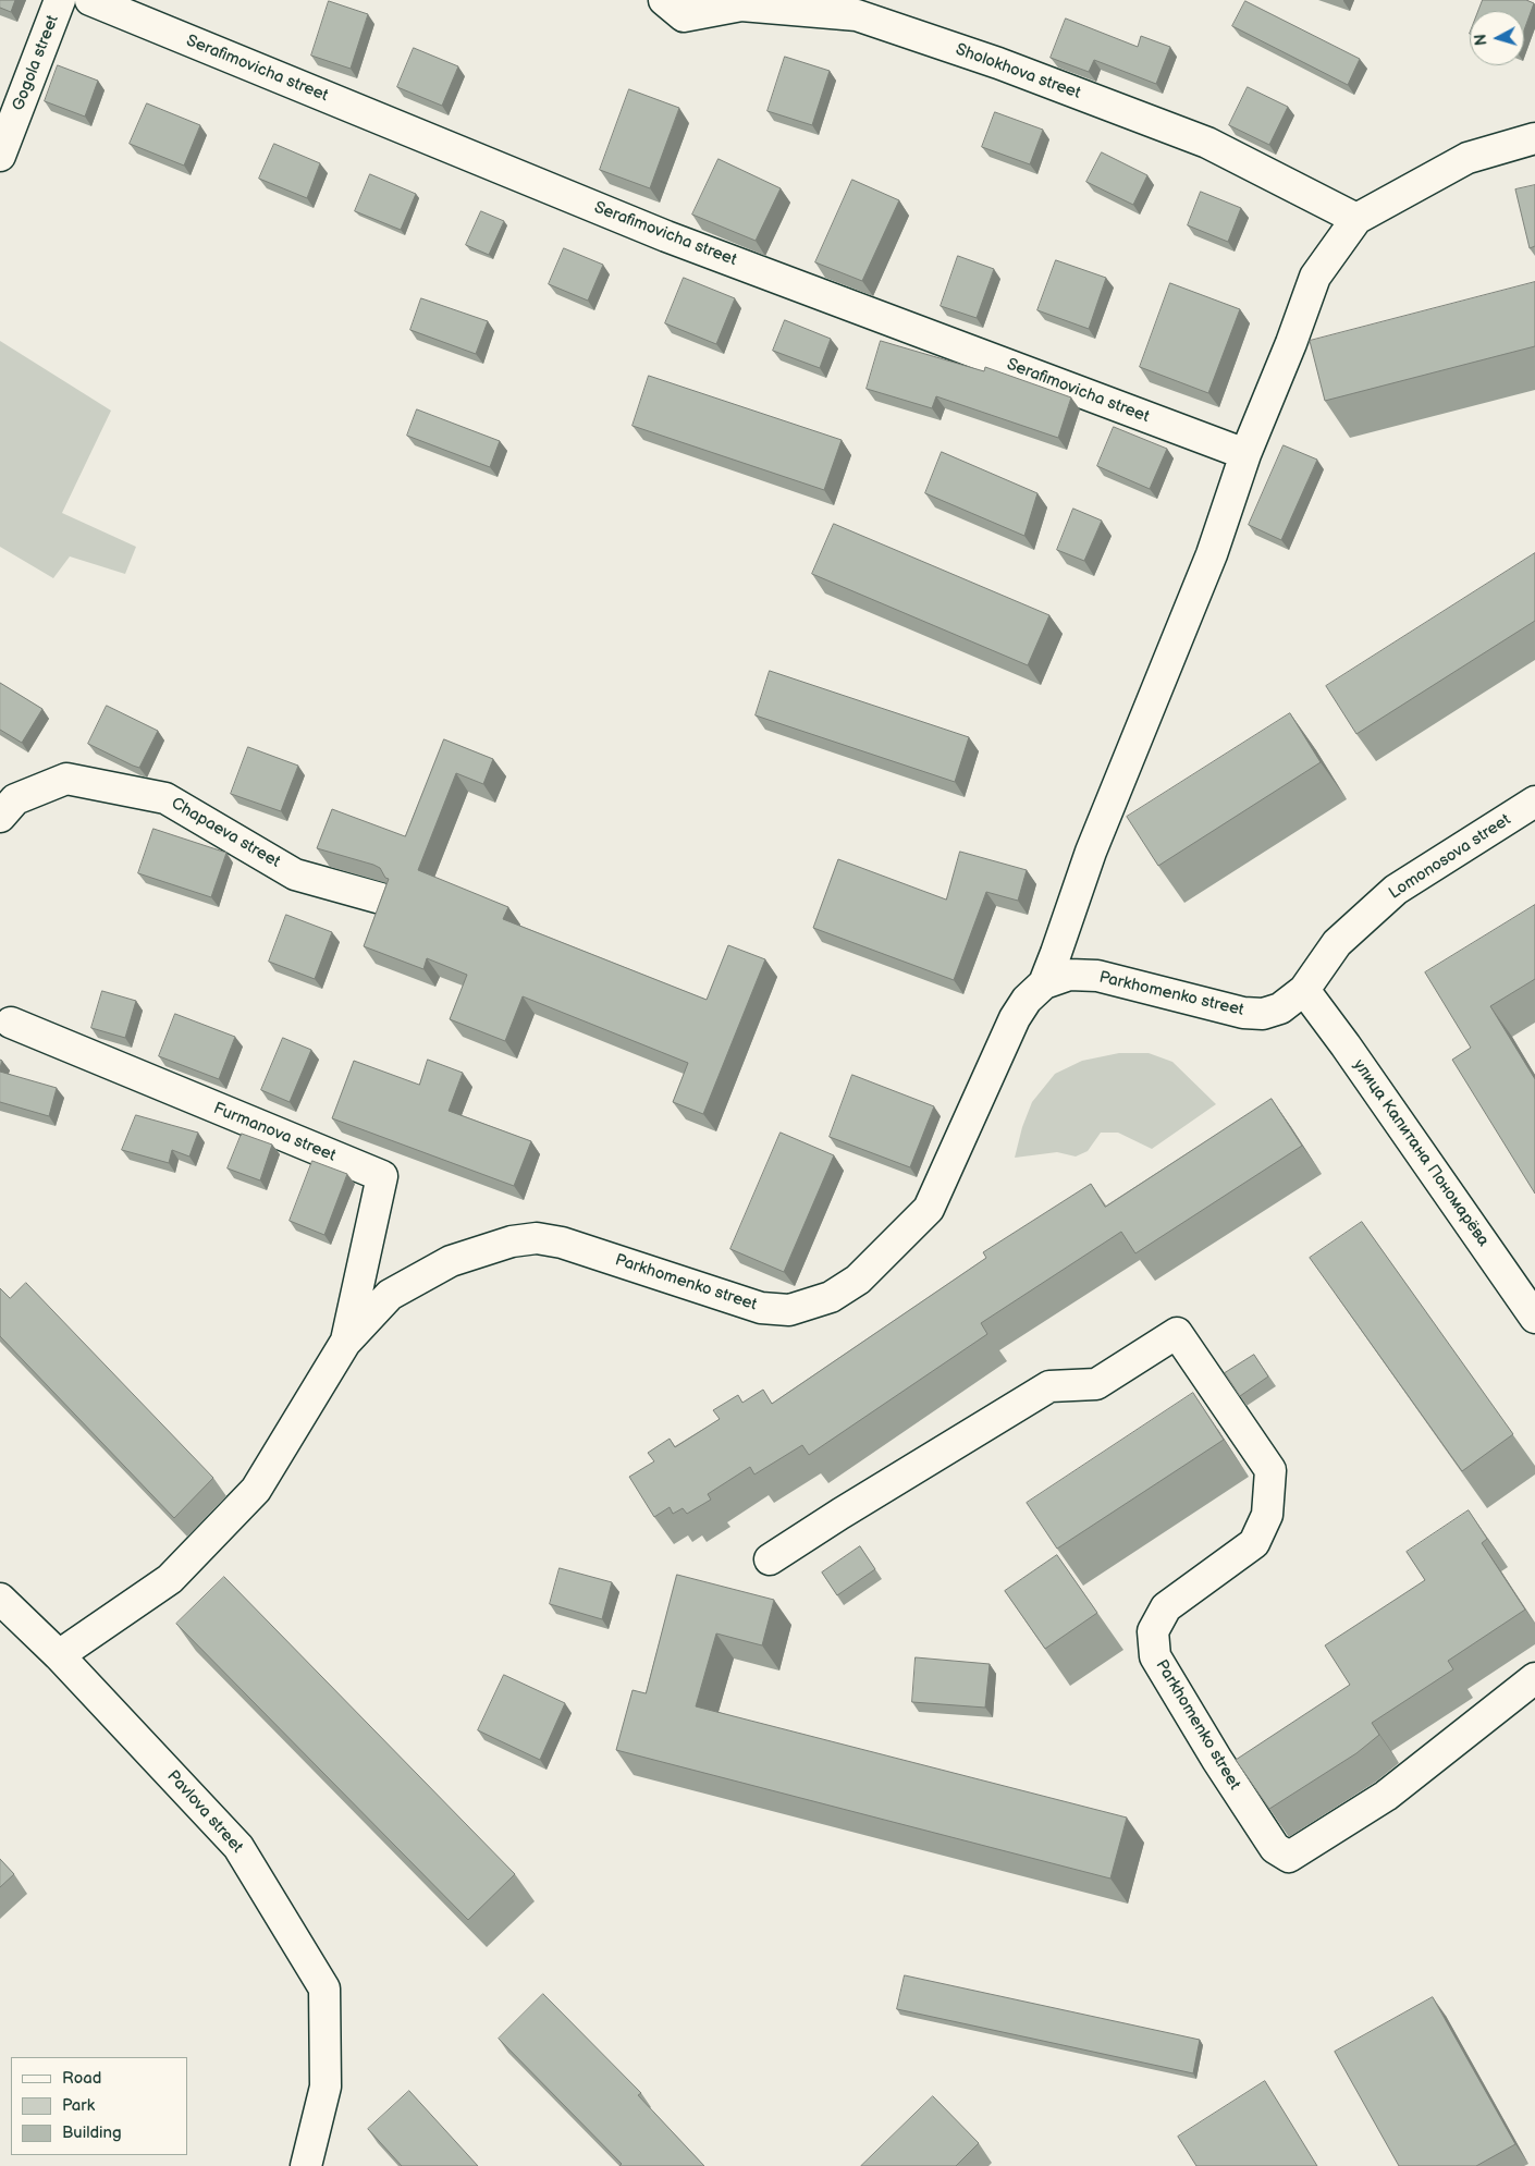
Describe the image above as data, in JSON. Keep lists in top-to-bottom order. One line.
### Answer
{"streets":{"street":["Gogola street","Serafimovicha street","Sholokhova street","Chapaeva street","Lomonosova street","Parkhomenko street","Furmanova street","улица Капитана Пономарёва","Pavlova street"]},"crossings":[["Lomonosova street","Parkhomenko street"],["Lomonosova street","улица Капитана Пономарёва"],["Parkhomenko street","Furmanova street"],["Parkhomenko street","улица Капитана Пономарёва"],["Parkhomenko street","Pavlova street"]],"legend":["Road","Park","Building"],"north":"left"}
